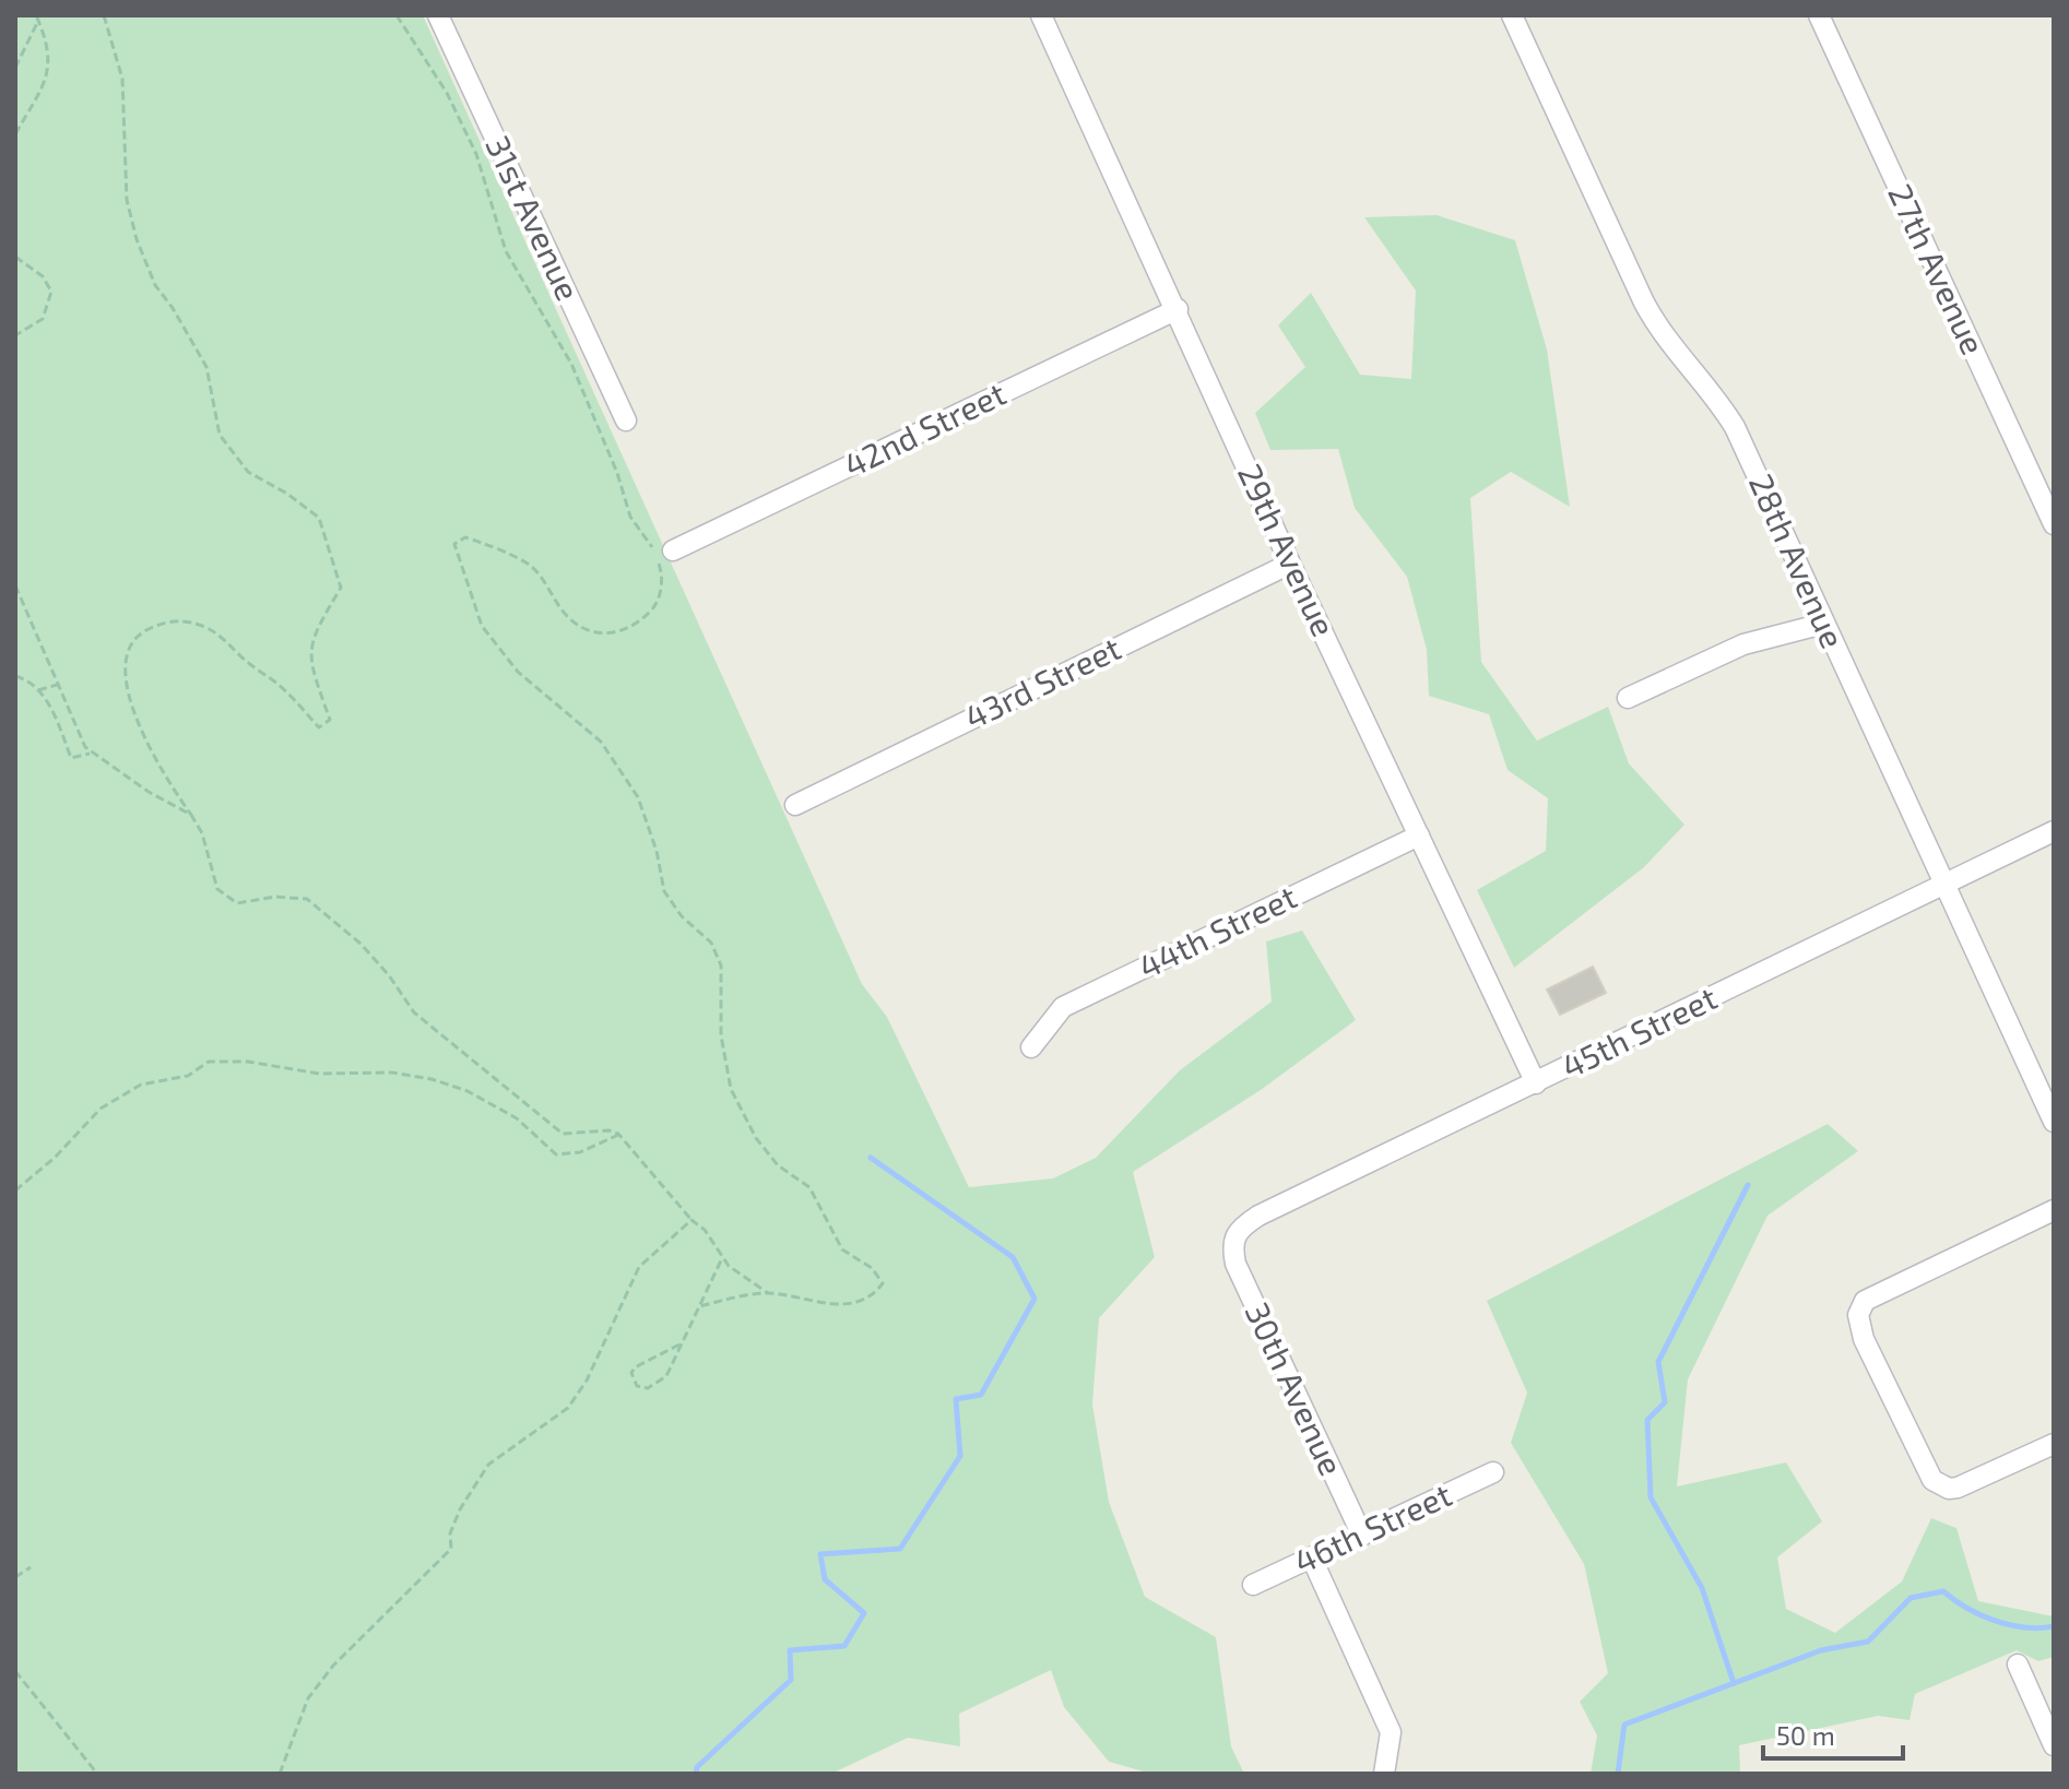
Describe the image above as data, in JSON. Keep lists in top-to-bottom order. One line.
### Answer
{"streets":{"street":["31st Avenue","27th Avenue","42nd Street","29th Avenue","28th Avenue","43rd Street","44th Street","45th Street","30th Avenue","46th Street"]},"crossings":[["42nd Street","29th Avenue"],["29th Avenue","43rd Street"],["29th Avenue","44th Street"],["29th Avenue","45th Street"],["28th Avenue","45th Street"],["45th Street","30th Avenue"],["30th Avenue","46th Street"]],"scale_bar":"50 m"}
